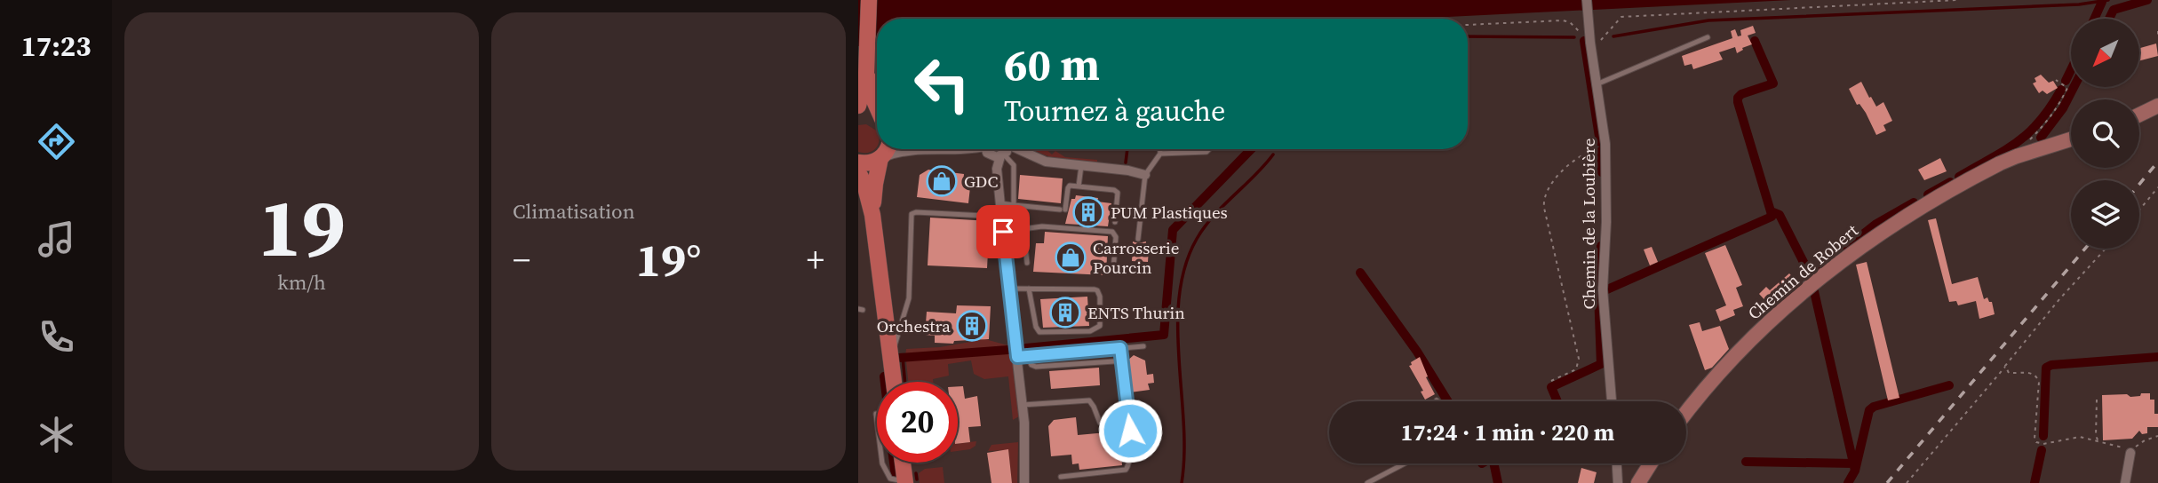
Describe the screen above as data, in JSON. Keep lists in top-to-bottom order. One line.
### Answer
{"streets":{"street":["Chemin de la Loubière","Chemin de Robert"]},"places":{"shop":["GDC","Carrosserie Pourcin"],"building":["PUM Plastiques","ENTS Thurin","Orchestra"]},"north":"bottom left","page":{"tabs":"17:23","tile":[["19","km/h"],"Climatisation"],"turn":["60 m","Tournez à gauche"],"heat":["−","19°","+"],"limit":"20","trip":"17:24 · 1 min · 220 m"}}
